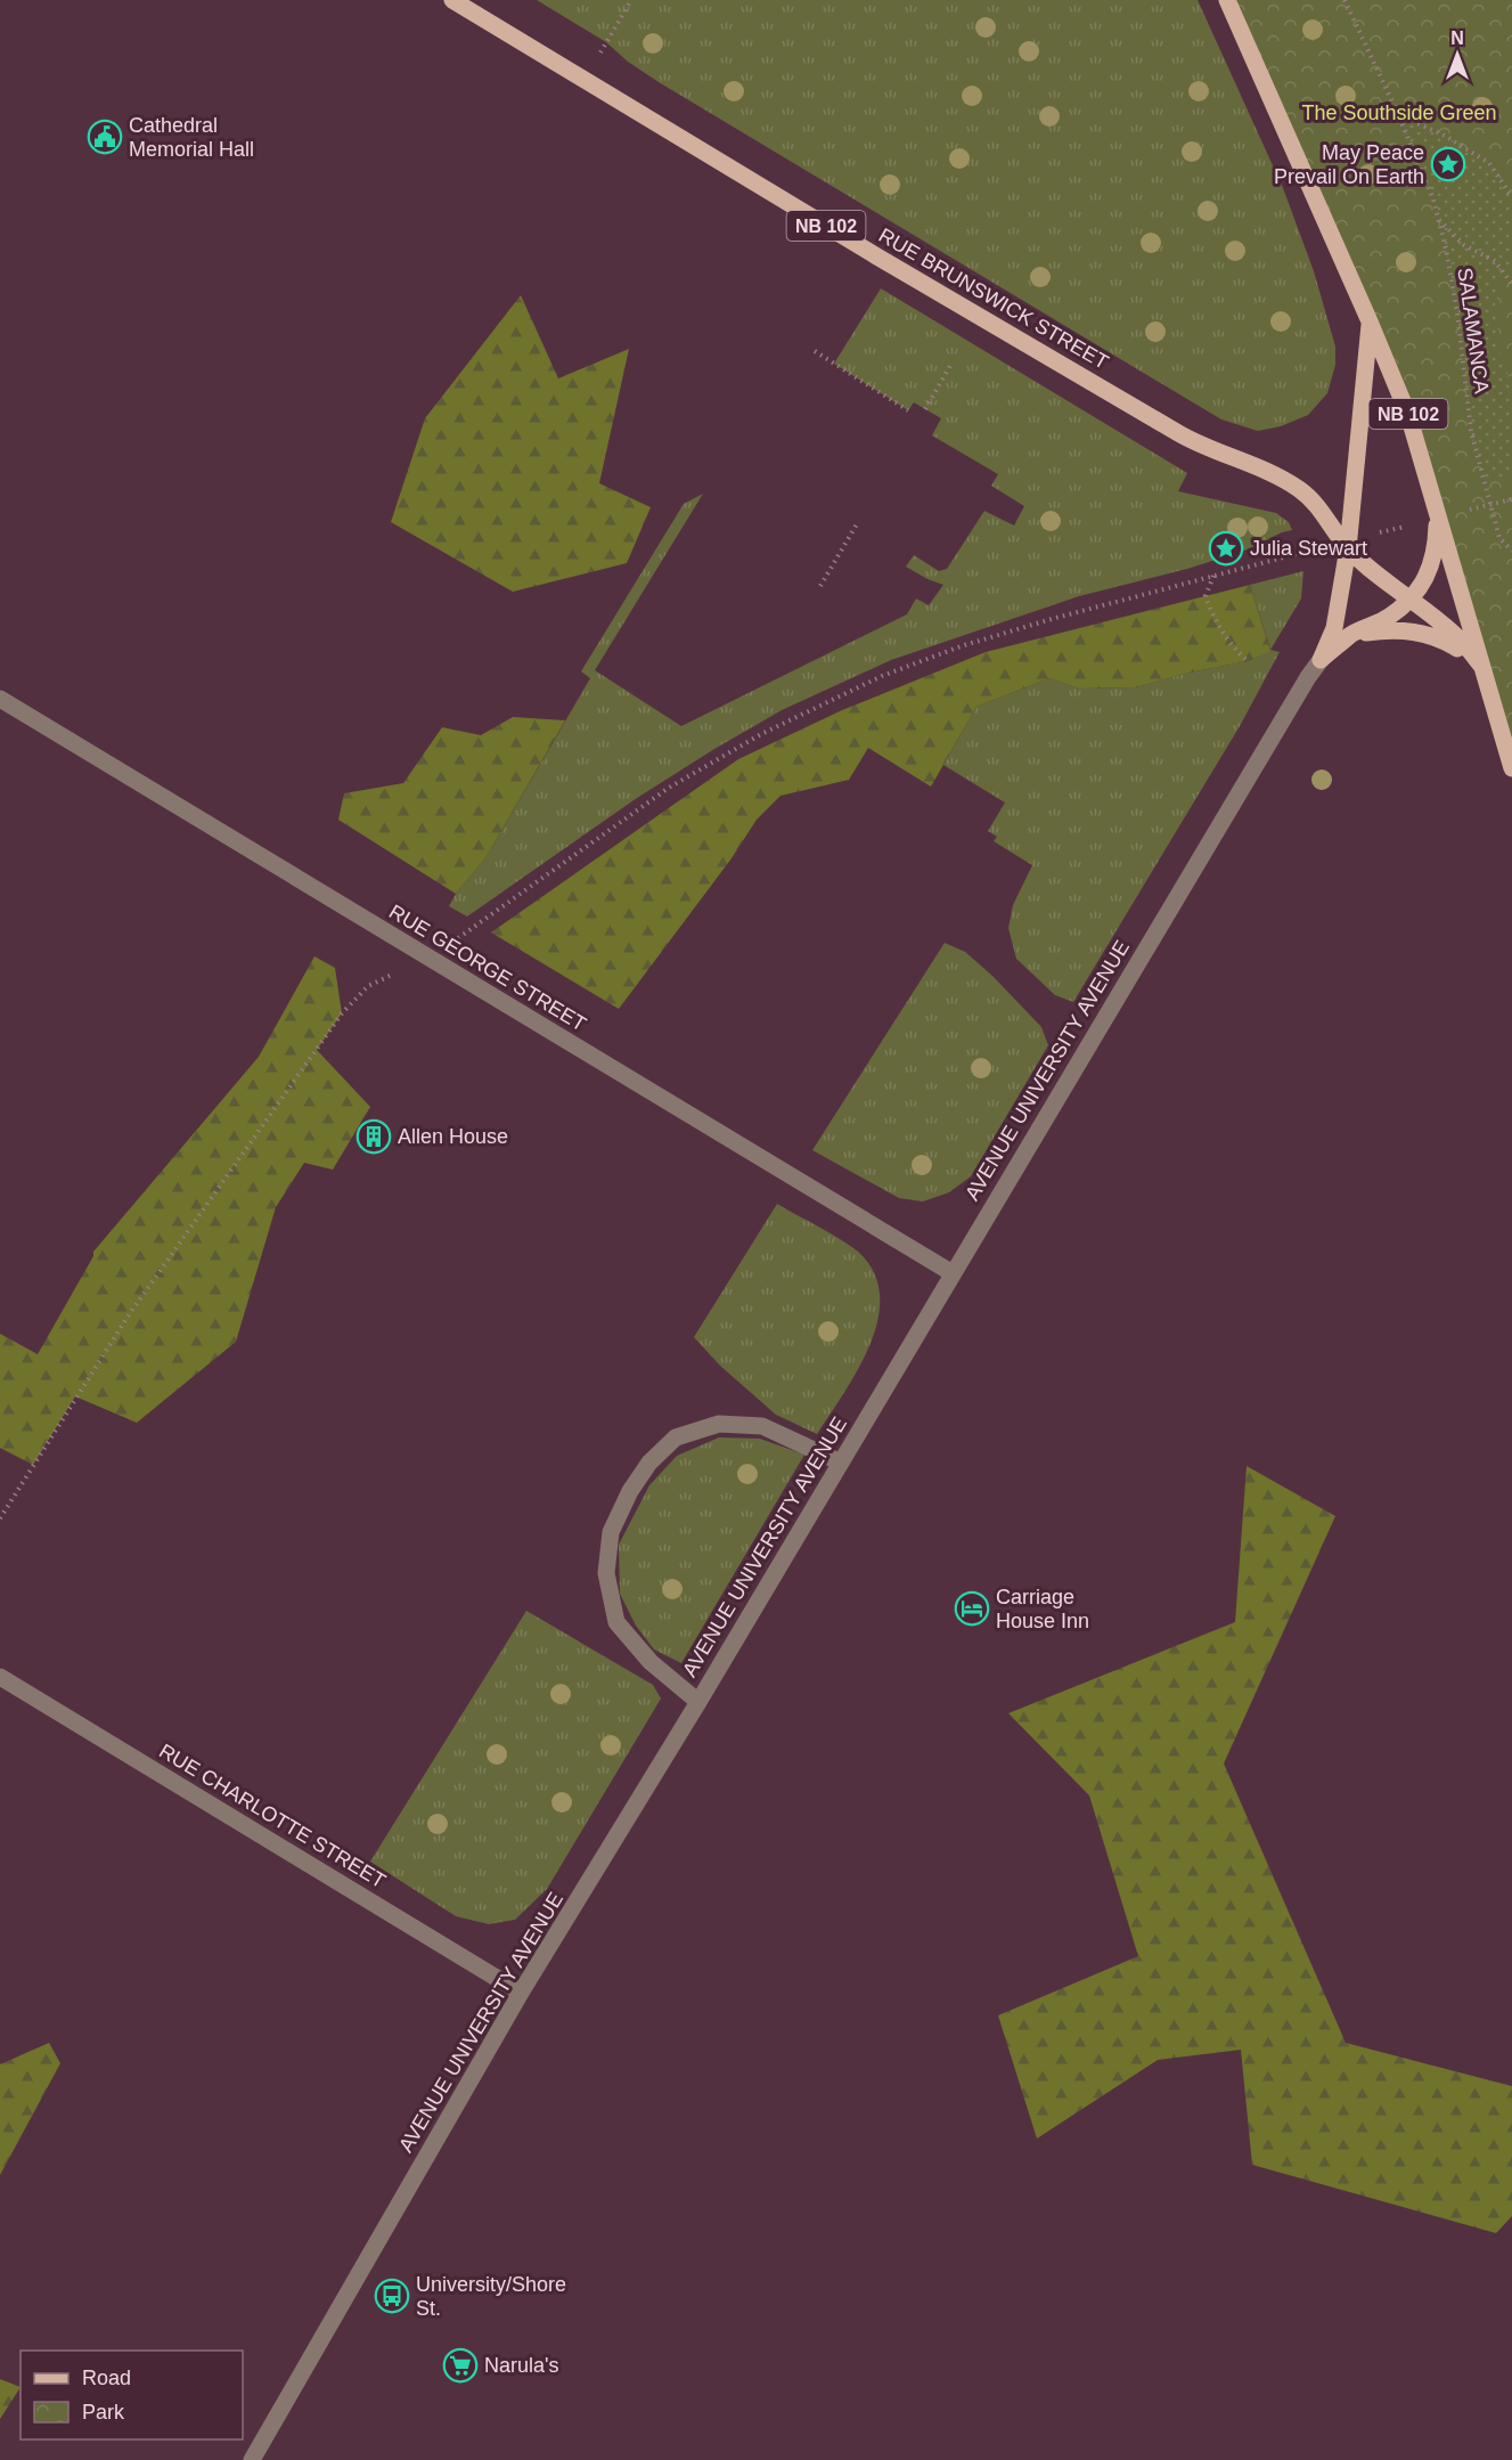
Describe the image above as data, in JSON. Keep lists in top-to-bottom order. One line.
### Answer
{"streets":{"main road":["NB 102","RUE BRUNSWICK STREET"],"street":["RUE GEORGE STREET","AVENUE UNIVERSITY AVENUE","RUE CHARLOTTE STREET"],"path":["SALAMANCA"]},"crossings":[["NB 102","RUE BRUNSWICK STREET"],["RUE GEORGE STREET","AVENUE UNIVERSITY AVENUE"],["AVENUE UNIVERSITY AVENUE","RUE CHARLOTTE STREET"]],"parks":["The Southside Green"],"places":{"public building":["Cathedral Memorial Hall"],"place":["May Peace Prevail On Earth","Julia Stewart"],"building":["Allen House"],"hotel":["Carriage House Inn"],"bus stop":["University/Shore St."],"supermarket":["Narula's"]},"legend":["Road","Park"],"north":"top"}
